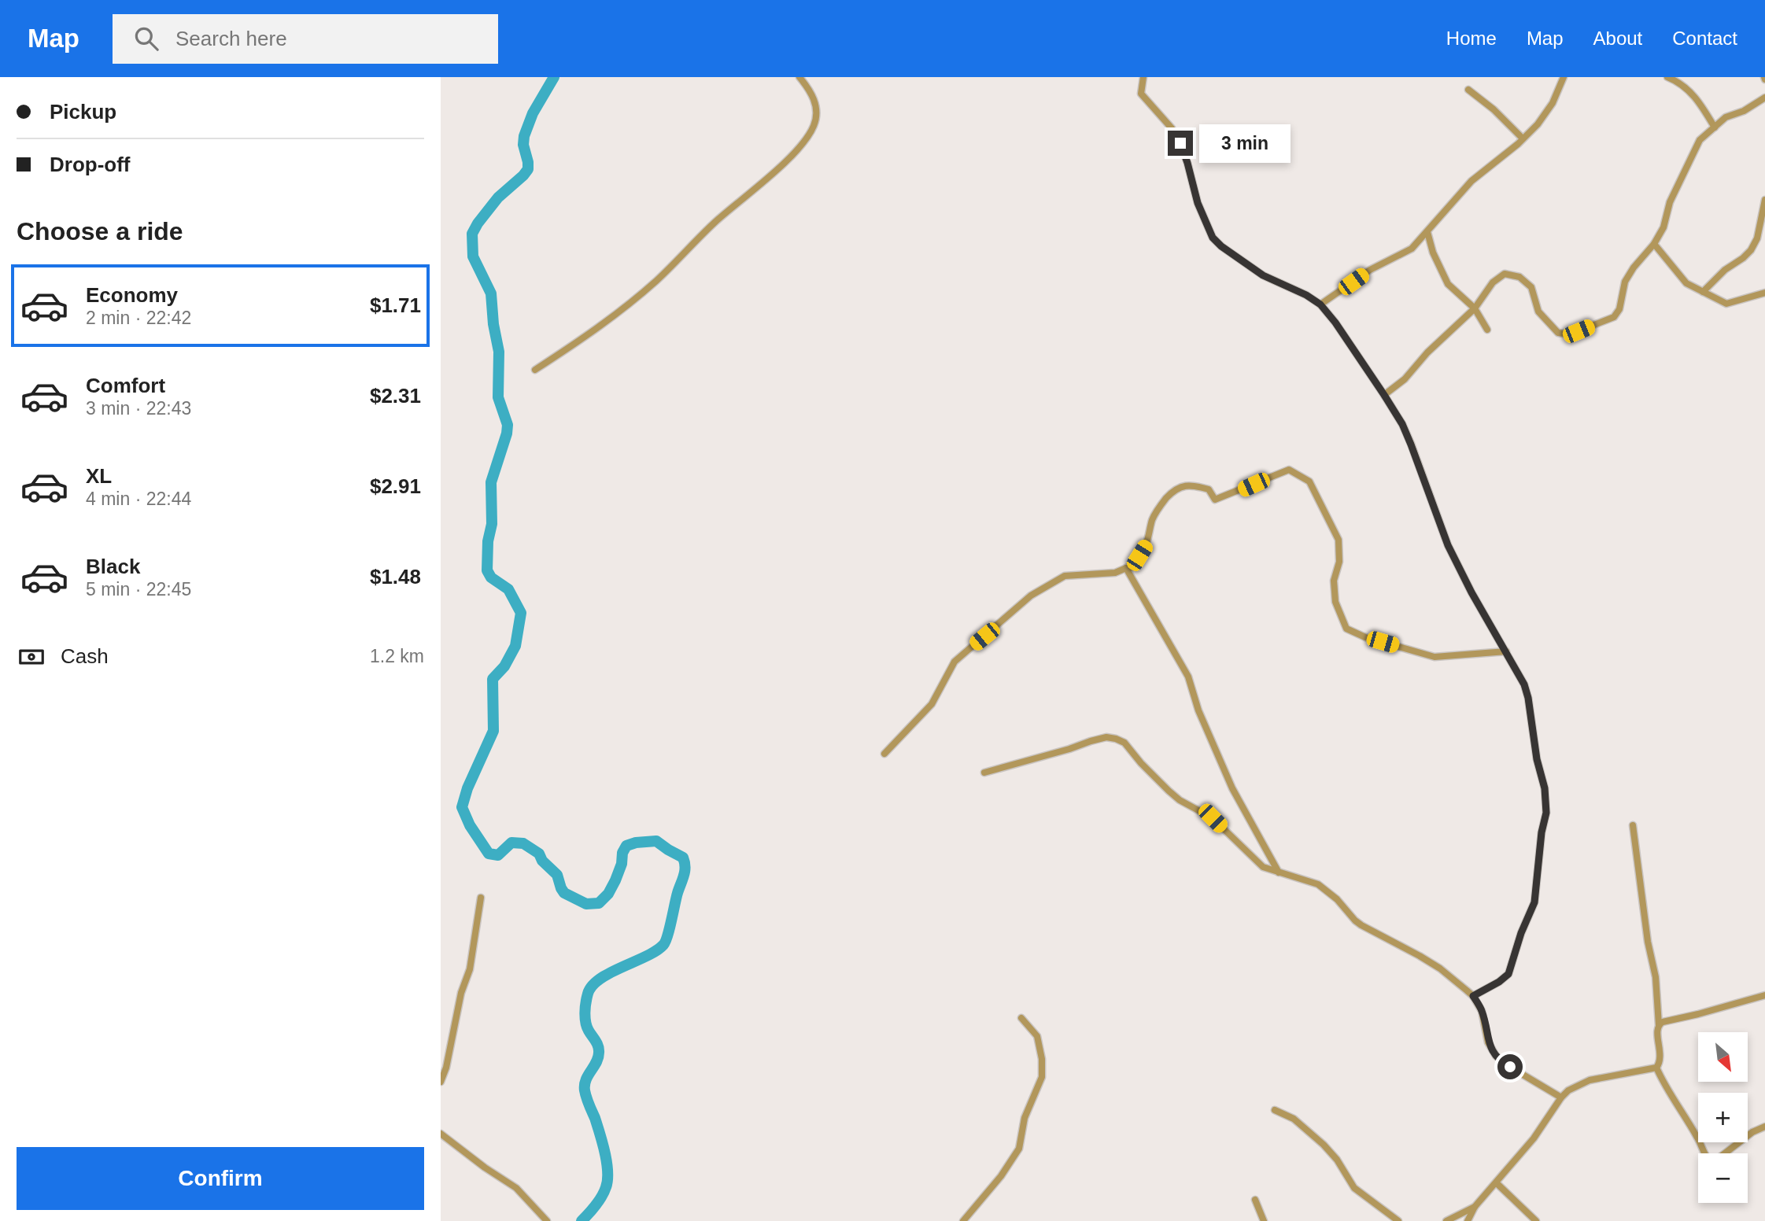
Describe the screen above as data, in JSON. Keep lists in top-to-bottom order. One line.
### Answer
{"north":"bottom right","page":{"header":"Map","search":"Search here","nav":["Home","Map","About","Contact"],"banner":["Pickup","Drop-off"],"bubble":"3 min","heading":"Choose a ride","list":[{"name":"Economy","note":"2 min · 22:42","value":"$1.71"},{"name":"Comfort","note":"3 min · 22:43","value":"$2.31"},{"name":"XL","note":"4 min · 22:44","value":"$2.91"},{"name":"Black","note":"5 min · 22:45","value":"$1.48"}],"pay":["Cash","1.2 km"],"map_buttons":["+","−"],"buttons":"Confirm"}}
